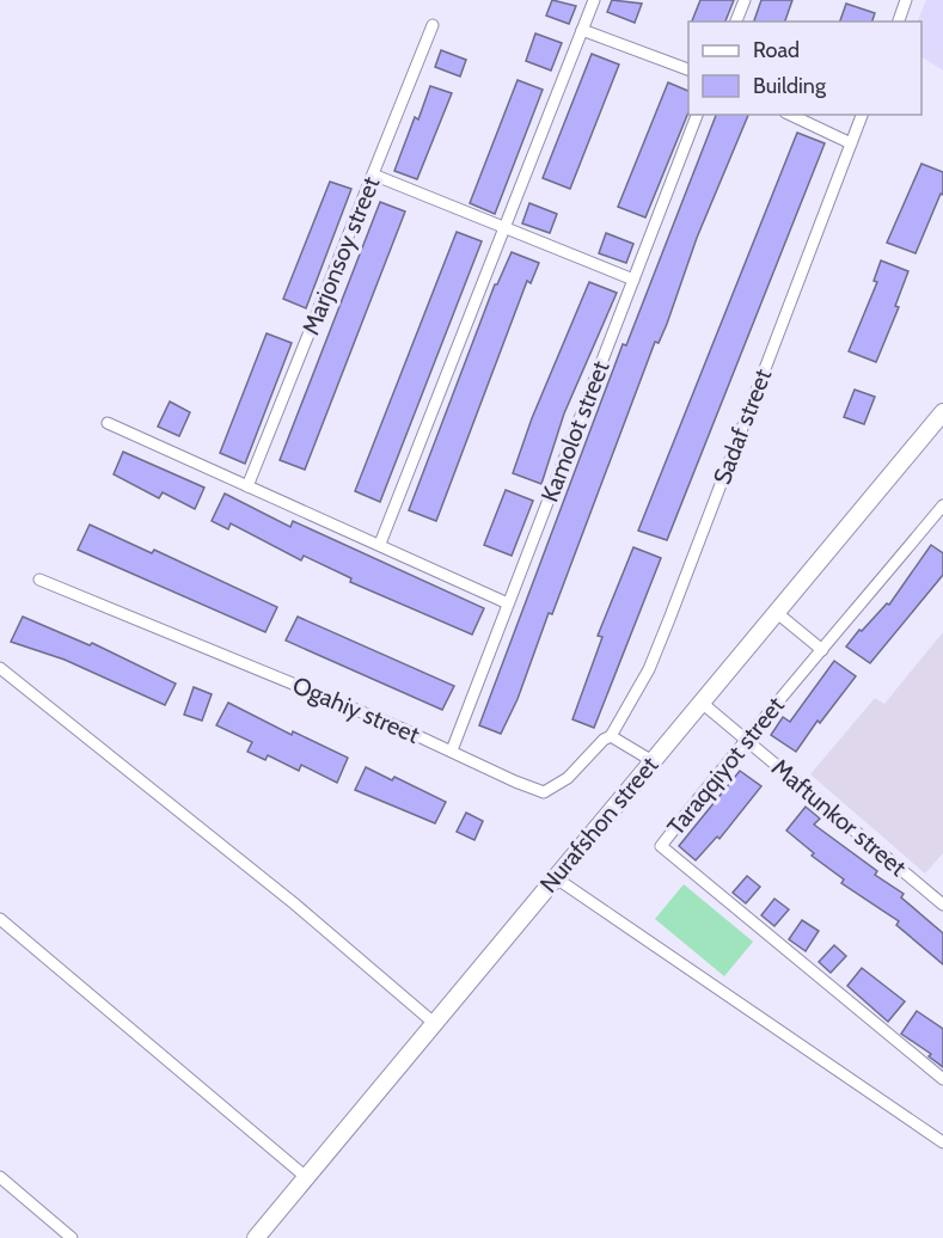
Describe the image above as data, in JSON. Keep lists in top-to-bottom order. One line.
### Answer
{"streets":{"street":["Marjonsoy street","Sadaf street","Kamolot street","Ogahiy street","Taraqqiyot street","Maftunkor street","Nurafshon street"]},"crossings":[["Sadaf street","Ogahiy street"],["Kamolot street","Ogahiy street"],["Taraqqiyot street","Maftunkor street"],["Maftunkor street","Nurafshon street"]],"legend":["Road","Building"]}
